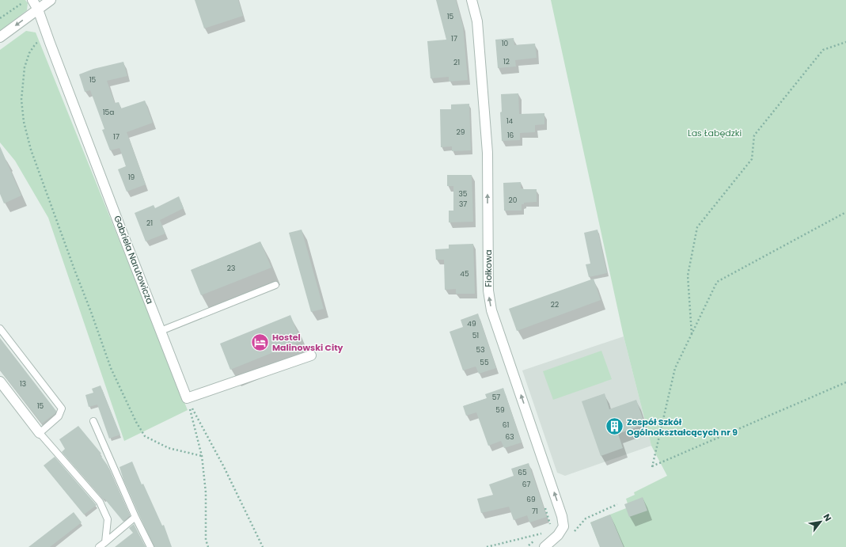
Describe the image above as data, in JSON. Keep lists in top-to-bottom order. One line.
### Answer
{"streets":{"street":["Gabriela Narutowicza","Fiołkowa"]},"one_way":["Fiołkowa"],"parks":["Las Łabędzki"],"places":{"hotel":["Hostel Malinowski City"],"building":["Zespół Szkół Ogólnokształcących nr 9"]},"house_numbers":["15","17","10","12","21","15","15a","14","29","16","17","19","35","20","37","21","23","45","22","49","51","53","55","13","57","15","59","61","63","65","67","69","71"],"north":"top right"}
